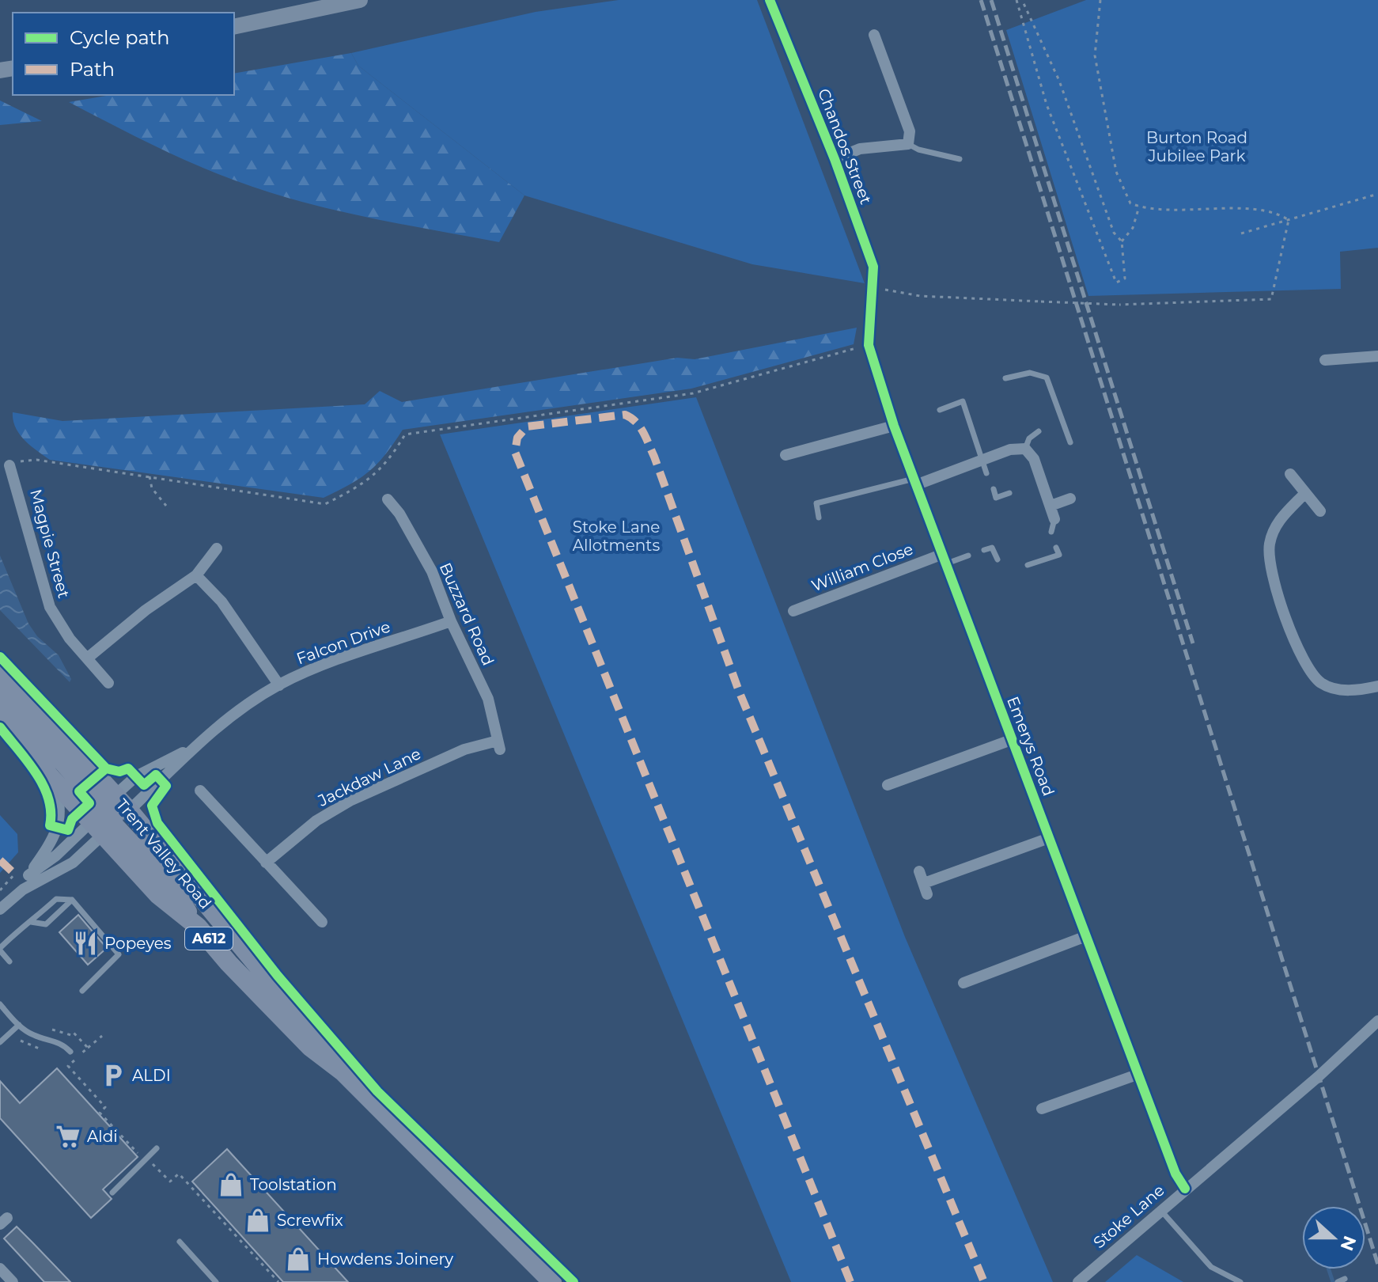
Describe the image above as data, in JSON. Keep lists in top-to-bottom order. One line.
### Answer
{"streets":{"main road":["Trent Valley Road","A612"],"street":["Chandos Street","Magpie Street","William Close","Buzzard Road","Falcon Drive","Emerys Road","Jackdaw Lane","Stoke Lane"]},"crossings":[["Chandos Street","Emerys Road"],["William Close","Emerys Road"],["Buzzard Road","Falcon Drive"],["Buzzard Road","Jackdaw Lane"],["Falcon Drive","Trent Valley Road"],["Falcon Drive","A612"],["Emerys Road","Stoke Lane"],["Trent Valley Road","A612"]],"parks":["Burton Road Jubilee Park","Stoke Lane Allotments"],"places":{"restaurant":["Popeyes"],"parking":["ALDI"],"supermarket":["Aldi"],"shop":["Toolstation","Screwfix","Howdens Joinery"]},"legend":["Cycle path","Path"],"north":"right"}
